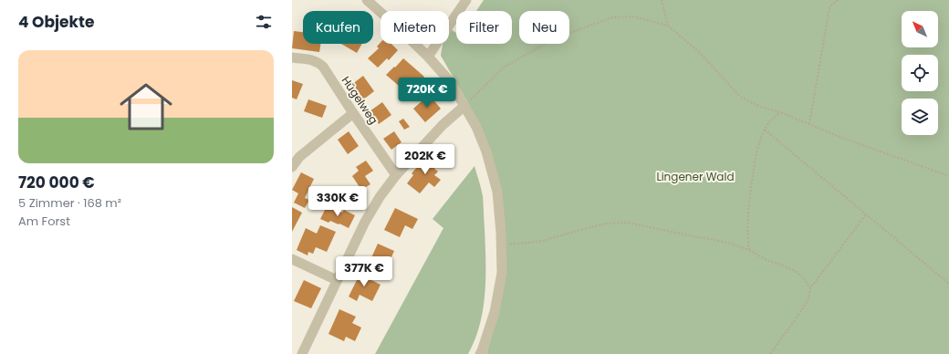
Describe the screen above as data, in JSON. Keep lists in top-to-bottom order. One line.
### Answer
{"streets":{"street":["Hügelweg"]},"parks":["Lingener Wald"],"north":"top left","page":{"heading":"4 Objekte","chip":["Kaufen","Mieten","Filter","Neu"],"list":[{"name":"720 000 €","note":"5 Zimmer · 168 m² · Am Forst"}],"price":["720K €","202K €","330K €","377K €"]}}
